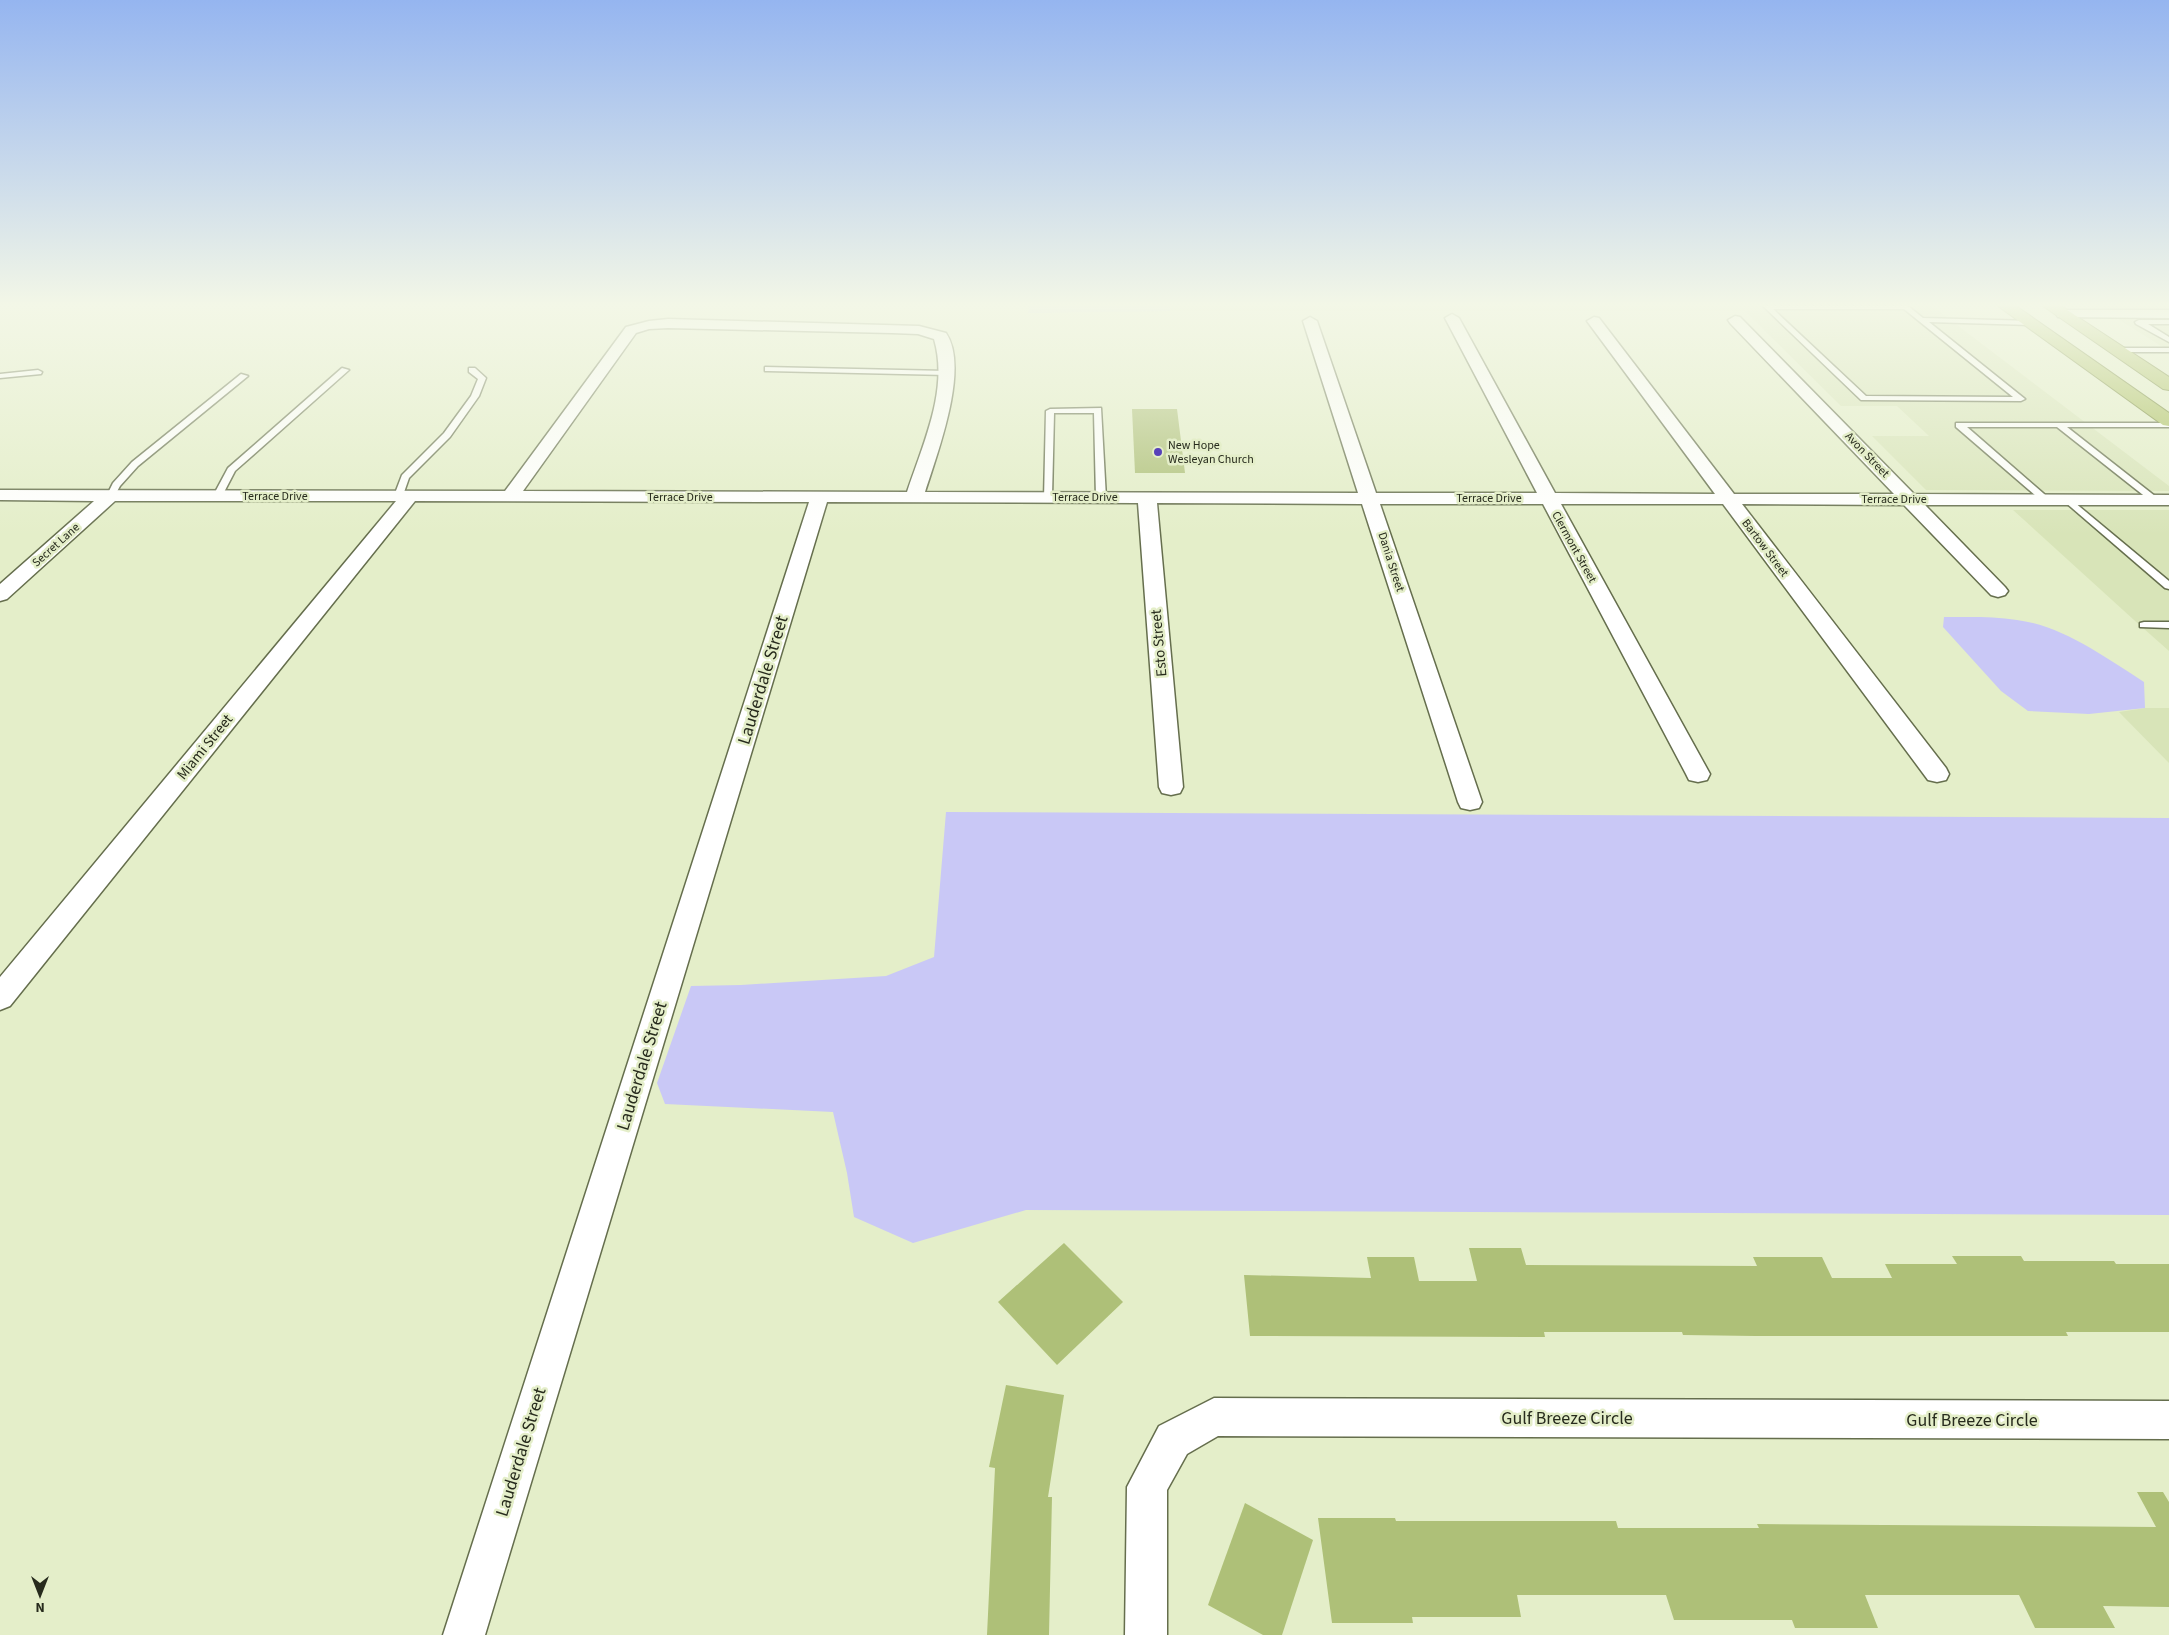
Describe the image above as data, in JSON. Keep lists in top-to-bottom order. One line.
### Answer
{"streets":{"street":["Avon Street","Terrace Drive","Secret Lane","Clermont Street","Bartow Street","Dania Street","Esto Street","Lauderdale Street","Miami Street","Gulf Breeze Circle"]},"crossings":[["Avon Street","Terrace Drive"],["Terrace Drive","Secret Lane"],["Terrace Drive","Clermont Street"],["Terrace Drive","Bartow Street"],["Terrace Drive","Dania Street"],["Terrace Drive","Esto Street"],["Terrace Drive","Lauderdale Street"],["Terrace Drive","Miami Street"]],"places":["New Hope Wesleyan Church"],"north":"bottom"}
